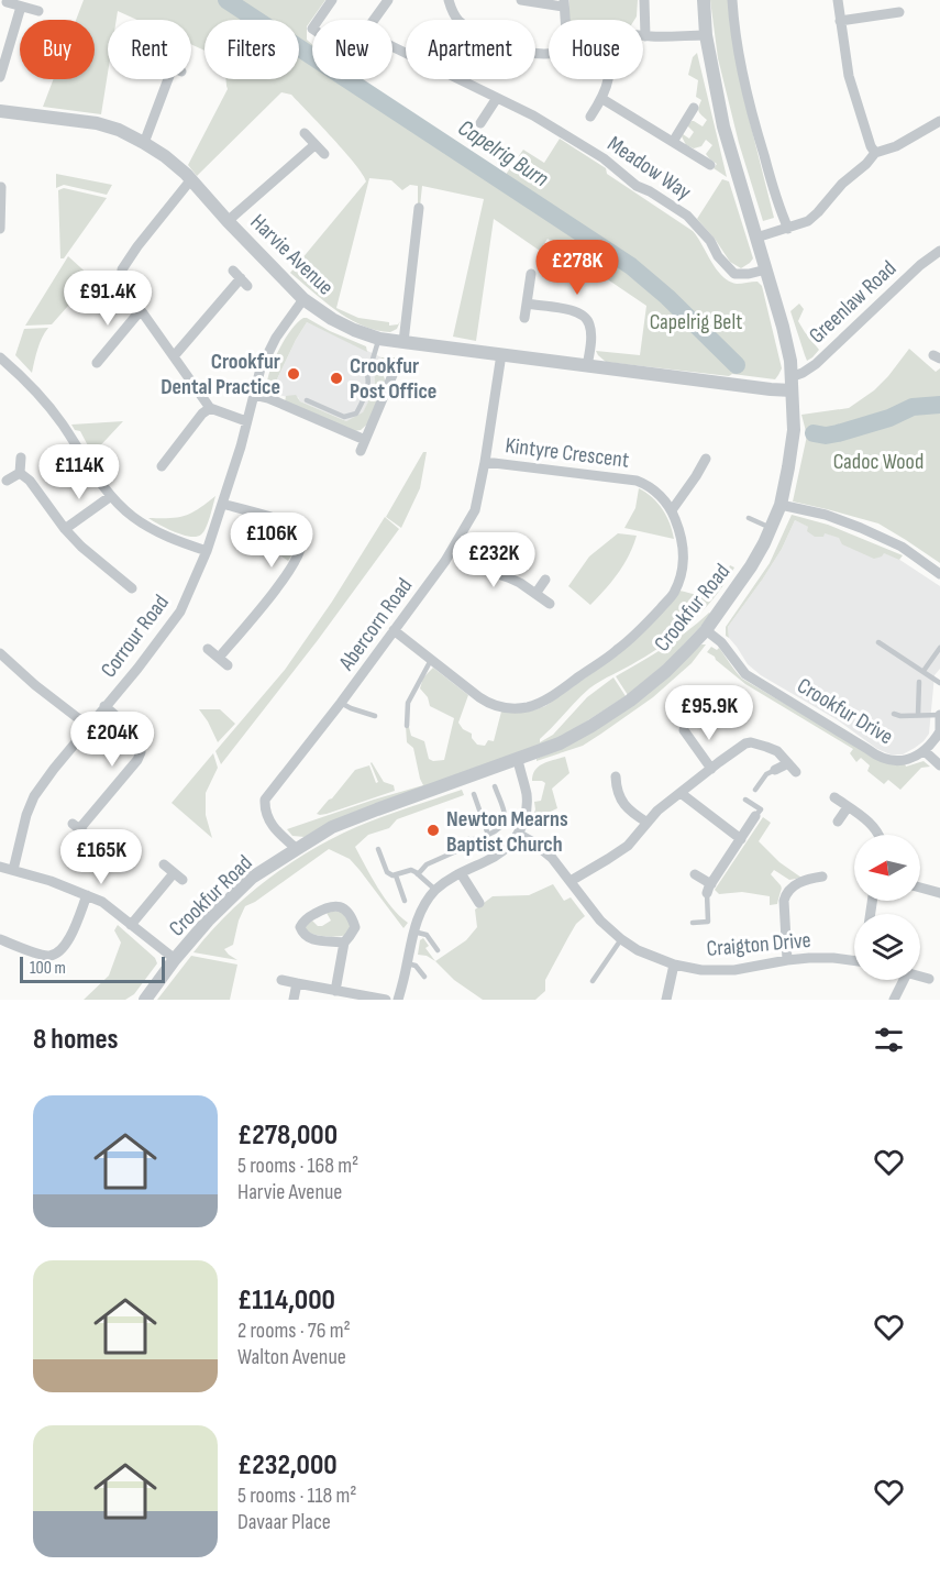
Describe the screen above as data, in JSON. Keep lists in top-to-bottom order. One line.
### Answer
{"streets":{"street":["Meadow Way","Harvie Avenue","Greenlaw Road","Kintyre Crescent","Crookfur Road","Abercorn Road","Corrour Road","Crookfur Drive","Craigton Drive"]},"crossings":[["Meadow Way","Crookfur Road"],["Harvie Avenue","Greenlaw Road"],["Harvie Avenue","Crookfur Road"],["Harvie Avenue","Abercorn Road"],["Harvie Avenue","Corrour Road"],["Greenlaw Road","Crookfur Road"],["Kintyre Crescent","Abercorn Road"],["Crookfur Road","Abercorn Road"],["Crookfur Road","Crookfur Drive"]],"water":["Capelrig Burn"],"parks":["Capelrig Belt","Cadoc Wood"],"places":["Crookfur Dental Practice","Crookfur Post Office","Newton Mearns Baptist Church"],"scale_bar":"100 m","north":"left","page":{"chip":["Buy","Rent","Filters","New","Apartment","House"],"price":["£278K","£91.4K","£114K","£106K","£232K","£95.9K","£204K","£165K"],"scale":"100 m","heading":"8 homes","list":[{"name":"£278,000","note":"5 rooms · 168 m² · Harvie Avenue"},{"name":"£114,000","note":"2 rooms · 76 m² · Walton Avenue"},{"name":"£232,000","note":"5 rooms · 118 m² · Davaar Place"}]}}
